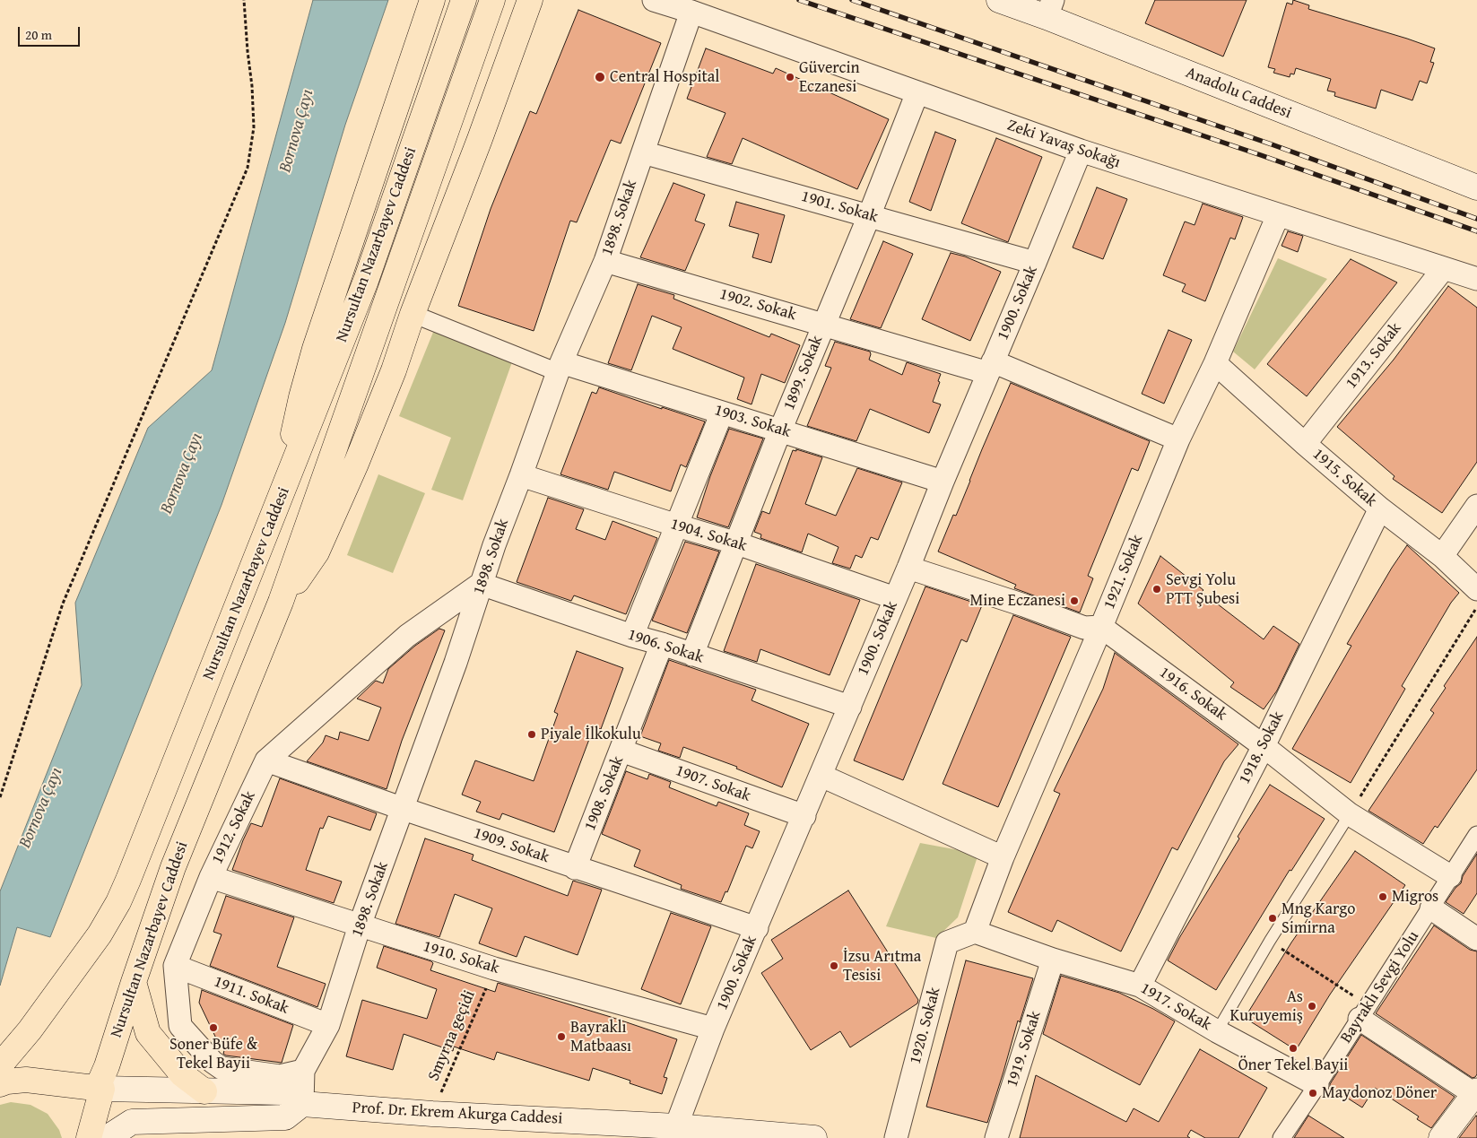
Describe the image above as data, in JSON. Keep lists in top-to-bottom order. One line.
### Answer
{"streets":{"main road":["Anadolu Caddesi","Nursultan Nazarbayev Caddesi","Prof. Dr. Ekrem Akurga Caddesi"],"street":["Zeki Yavaş Sokağı","1901. Sokak","1898. Sokak","1900. Sokak","1902. Sokak","1913. Sokak","1899. Sokak","1903. Sokak","1915. Sokak","1904. Sokak","1921. Sokak","1906. Sokak","1916. Sokak","1918. Sokak","1907. Sokak","1908. Sokak","1912. Sokak","1909. Sokak","1910. Sokak","Bayraklı Sevgi Yolu","1911. Sokak","1917. Sokak","1920. Sokak","1919. Sokak"],"path":["Smyrna geçidi"]},"crossings":[["Zeki Yavaş Sokağı","1898. Sokak"],["Zeki Yavaş Sokağı","1900. Sokak"],["Zeki Yavaş Sokağı","1913. Sokak"],["Zeki Yavaş Sokağı","1899. Sokak"],["Zeki Yavaş Sokağı","1921. Sokak"],["1901. Sokak","1898. Sokak"],["1901. Sokak","1900. Sokak"],["1901. Sokak","1899. Sokak"],["1898. Sokak","1902. Sokak"],["1898. Sokak","1903. Sokak"],["1898. Sokak","1904. Sokak"],["1898. Sokak","1906. Sokak"],["1898. Sokak","1912. Sokak"],["1898. Sokak","1909. Sokak"],["1898. Sokak","1910. Sokak"],["1898. Sokak","1911. Sokak"],["1898. Sokak","Prof. Dr. Ekrem Akurga Caddesi"],["Nursultan Nazarbayev Caddesi","Prof. Dr. Ekrem Akurga Caddesi"],["1900. Sokak","1902. Sokak"],["1900. Sokak","1903. Sokak"],["1900. Sokak","1904. Sokak"],["1900. Sokak","1906. Sokak"],["1900. Sokak","1907. Sokak"],["1900. Sokak","1909. Sokak"],["1900. Sokak","1910. Sokak"],["1900. Sokak","Prof. Dr. Ekrem Akurga Caddesi"],["1902. Sokak","1899. Sokak"],["1913. Sokak","1915. Sokak"],["1899. Sokak","1903. Sokak"],["1899. Sokak","1904. Sokak"],["1899. Sokak","1906. Sokak"],["1915. Sokak","1921. Sokak"],["1915. Sokak","1918. Sokak"],["1921. Sokak","1916. Sokak"],["1921. Sokak","1917. Sokak"],["1921. Sokak","1920. Sokak"],["1906. Sokak","1908. Sokak"],["1906. Sokak","1912. Sokak"],["1916. Sokak","1918. Sokak"],["1916. Sokak","Bayraklı Sevgi Yolu"],["1918. Sokak","1917. Sokak"],["1907. Sokak","1908. Sokak"],["1908. Sokak","1909. Sokak"],["1912. Sokak","1909. Sokak"],["1912. Sokak","1910. Sokak"],["1912. Sokak","1911. Sokak"],["1910. Sokak","Smyrna geçidi"],["Bayraklı Sevgi Yolu","1917. Sokak"],["1917. Sokak","1920. Sokak"],["1917. Sokak","1919. Sokak"],["Smyrna geçidi","Prof. Dr. Ekrem Akurga Caddesi"]],"water":["Bornova Çayı"],"places":["Central Hospital","Güvercin Eczanesi","Sevgi Yolu PTT Şubesi","Mine Eczanesi","Piyale İlkokulu","Migros","Mng Kargo Simirna","İzsu Arıtma Tesisi","As Kuruyemiş","Soner Büfe & Tekel Bayii","Bayraklı Matbaası","Öner Tekel Bayii","Maydonoz Döner"],"scale_bar":"20 m"}
